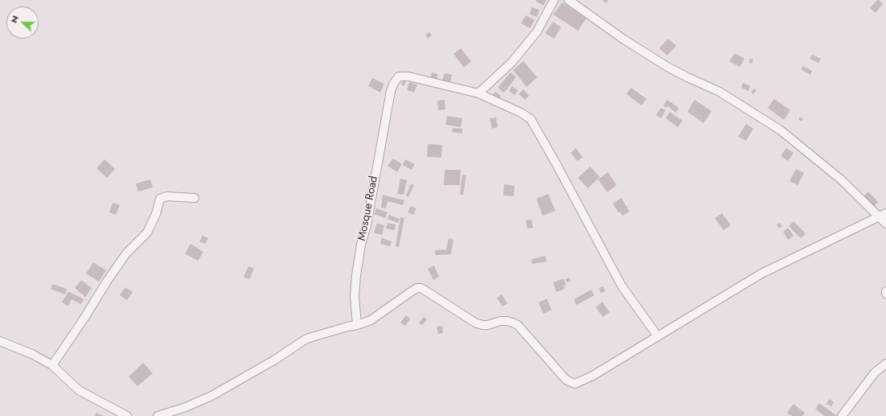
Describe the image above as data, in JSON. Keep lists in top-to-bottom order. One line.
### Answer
{"streets":{"street":["Mosque Road"]},"north":"left"}
